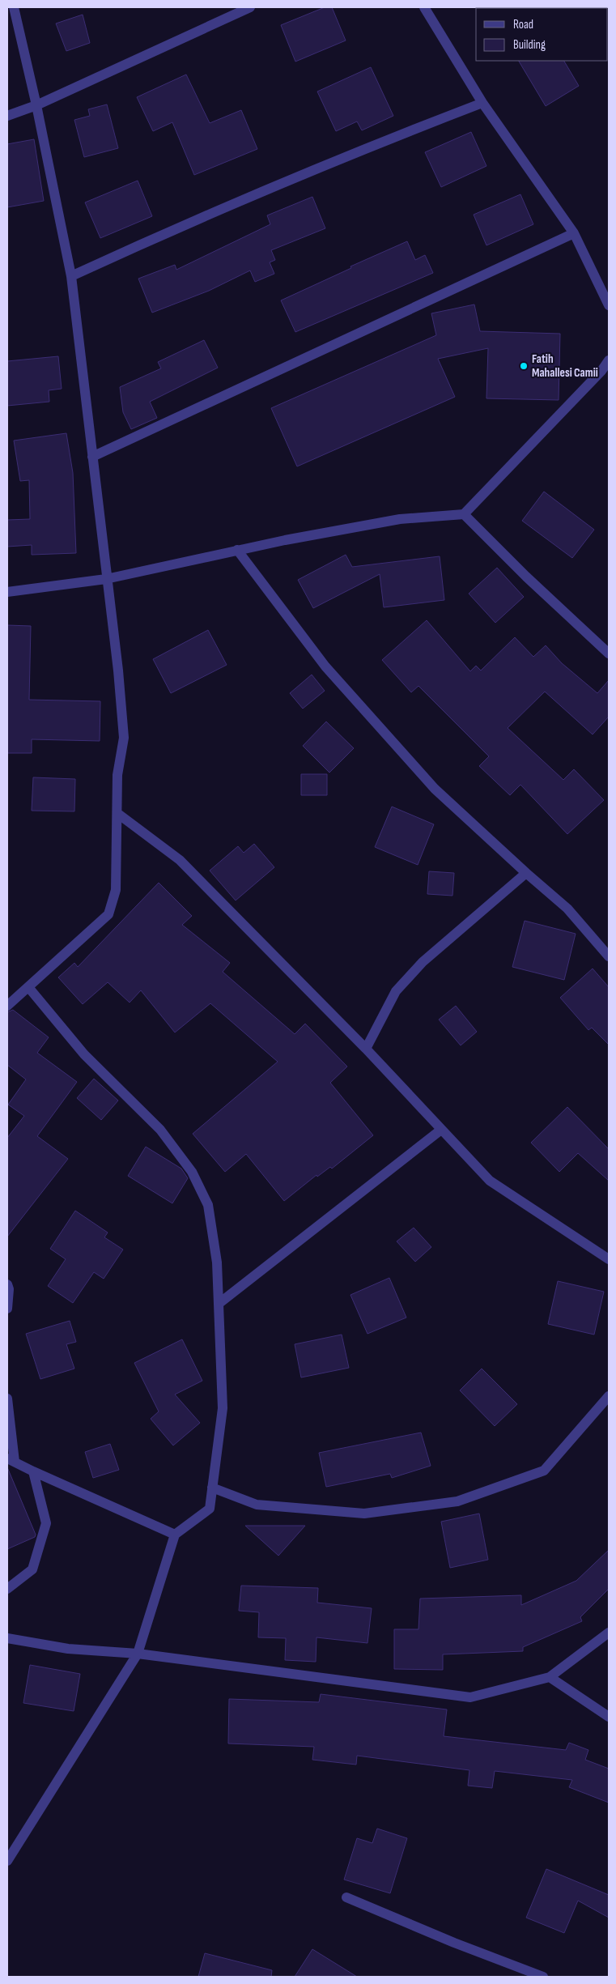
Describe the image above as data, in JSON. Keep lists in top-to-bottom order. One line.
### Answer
{"places":["Fatih Mahallesi Camii"],"legend":["Road","Building"]}
